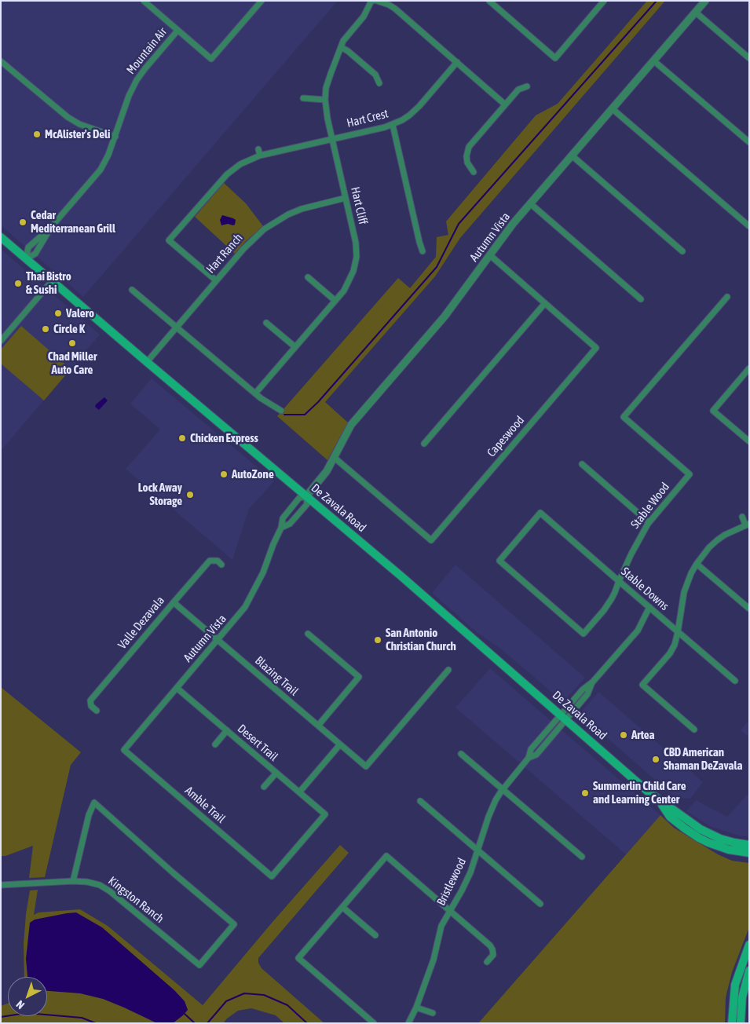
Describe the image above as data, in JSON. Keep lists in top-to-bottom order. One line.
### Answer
{"streets":{"main road":["De Zavala Road"],"street":["Mountain Air","Hart Crest","Hart Cliff","Autumn Vista","Hart Ranch","Capeswood","Stable Wood","Stable Downs","Valle Dezavala","Blazing Trail","Desert Trail","Amble Trail","Bristlewood","Kingston Ranch"]},"crossings":[["Mountain Air","De Zavala Road"],["Hart Crest","Hart Cliff"],["Hart Crest","Hart Ranch"],["Hart Cliff","Hart Ranch"],["Autumn Vista","Capeswood"],["Autumn Vista","De Zavala Road"],["Autumn Vista","Blazing Trail"],["Autumn Vista","Desert Trail"],["Autumn Vista","Amble Trail"],["Hart Ranch","De Zavala Road"],["Stable Wood","Stable Downs"],["De Zavala Road","Bristlewood"],["Stable Downs","Bristlewood"],["Valle Dezavala","Blazing Trail"],["Desert Trail","Amble Trail"]],"places":["McAlister's Deli","Cedar Mediterranean Grill","Thai Bistro & Sushi","Valero","Circle K","Chad Miller Auto Care","Chicken Express","AutoZone","Lock Away Storage","San Antonio Christian Church","Artea","CBD American Shaman DeZavala","Summerlin Child Care and Learning Center"],"north":"bottom left"}
